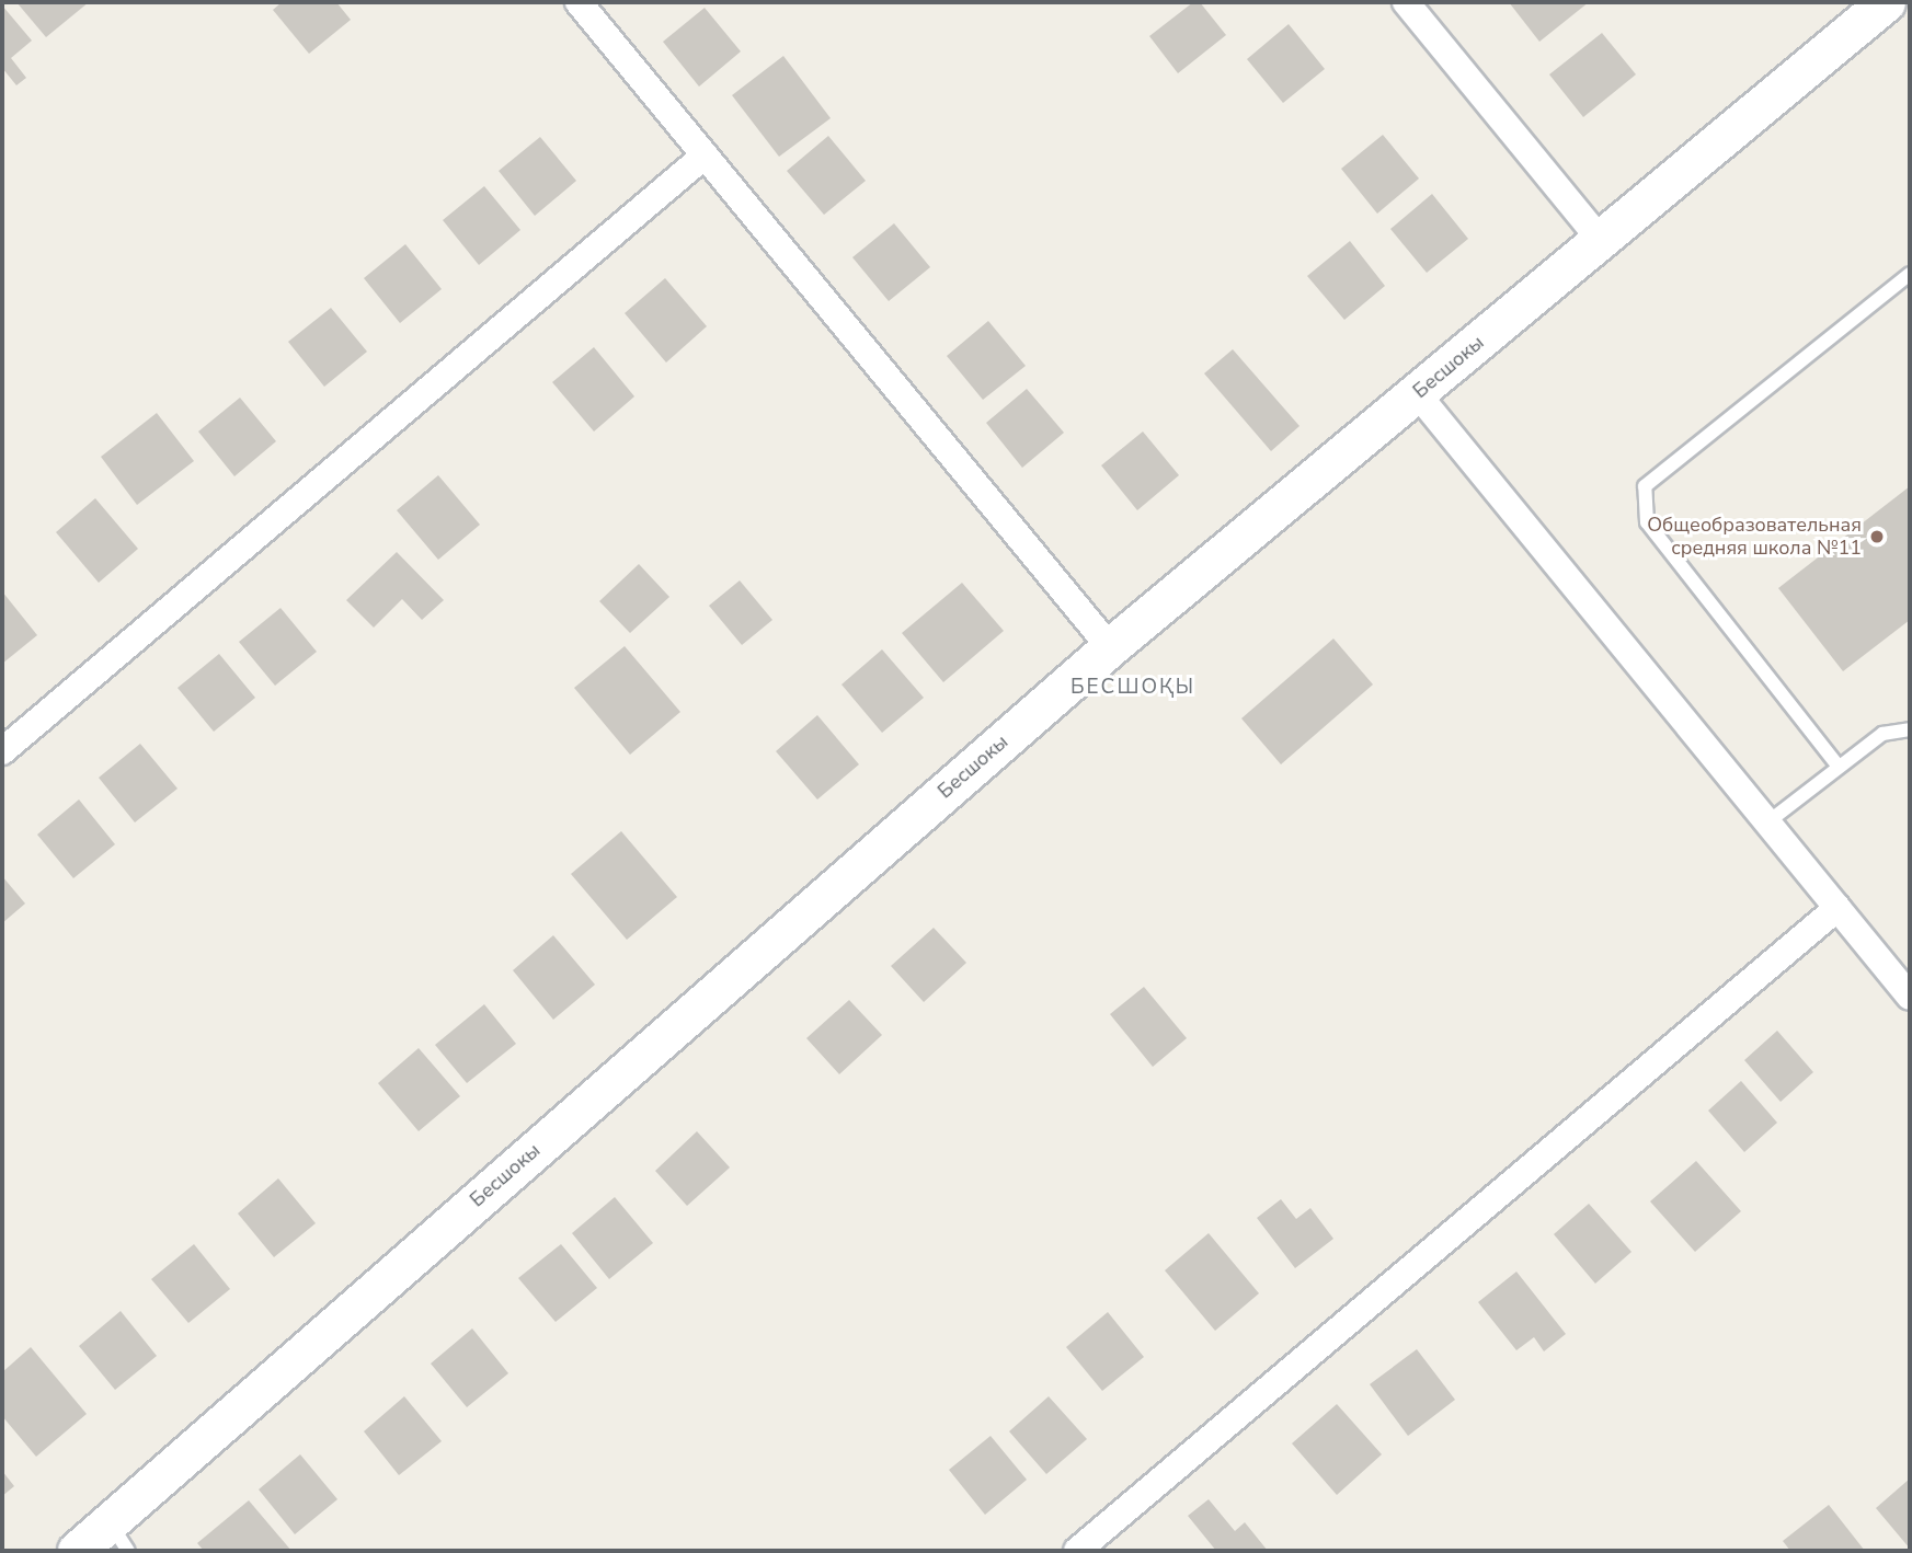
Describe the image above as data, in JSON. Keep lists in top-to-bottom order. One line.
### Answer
{"streets":{"street":["Бесшокы"]},"districts":["БЕСШОҚЫ"],"places":["Общеобразовательная средняя школа №11"]}
